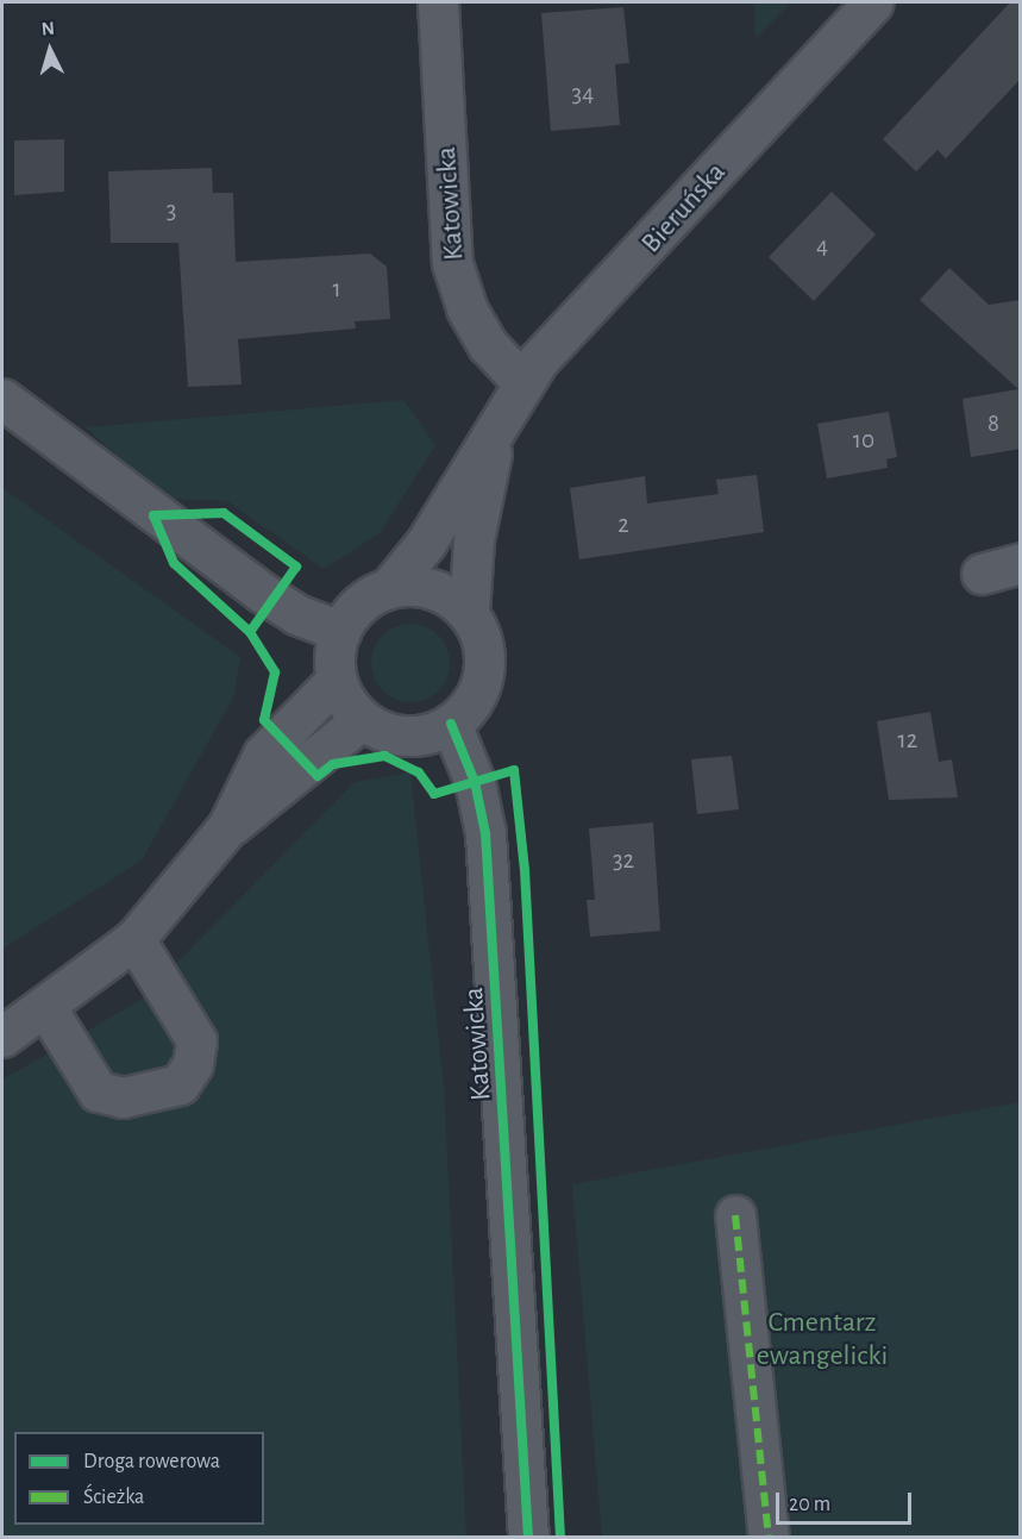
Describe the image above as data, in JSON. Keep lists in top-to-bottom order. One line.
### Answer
{"streets":{"street":["Katowicka","Bieruńska"]},"crossings":[["Katowicka","Bieruńska"]],"parks":["Cmentarz ewangelicki"],"house_numbers":["34","3","4","1","8","10","2","12","32"],"legend":["Droga rowerowa","Ścieżka"],"scale_bar":"20 m","north":"top"}
